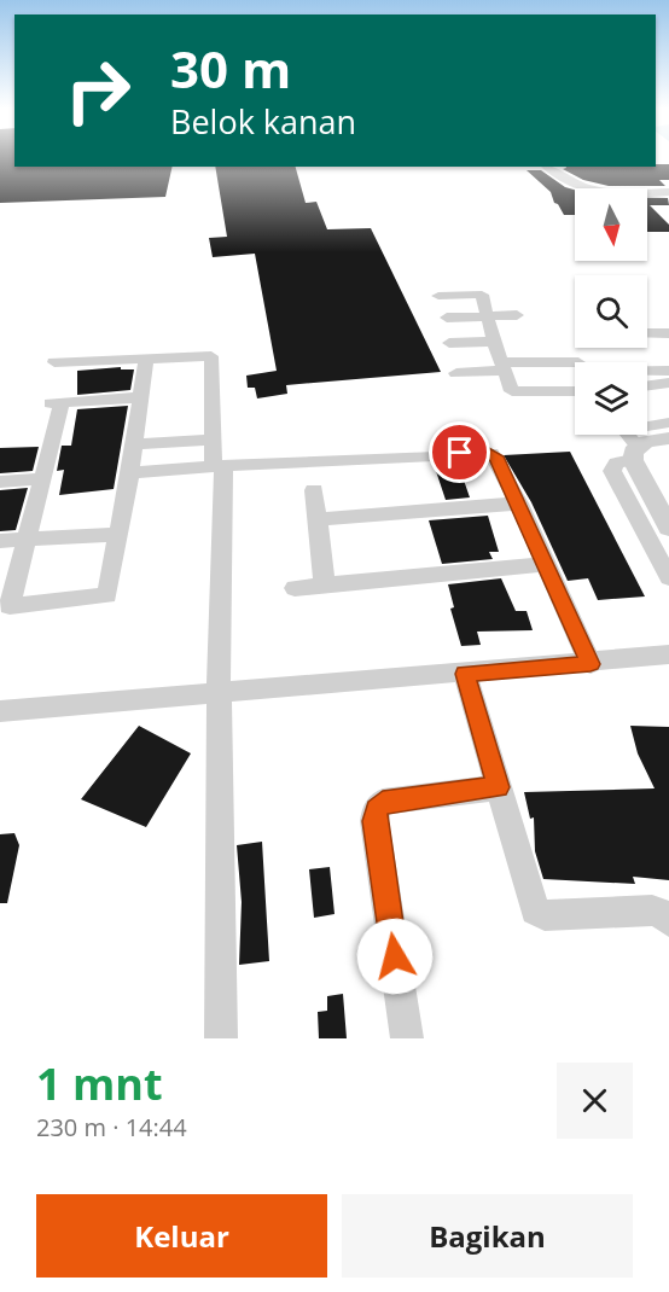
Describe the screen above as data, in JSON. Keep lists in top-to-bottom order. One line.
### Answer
{"north":"bottom","page":{"turn":["30 m","Belok kanan"],"heading":["1 mnt","230 m · 14:44"],"buttons":["Keluar","Bagikan"]}}
